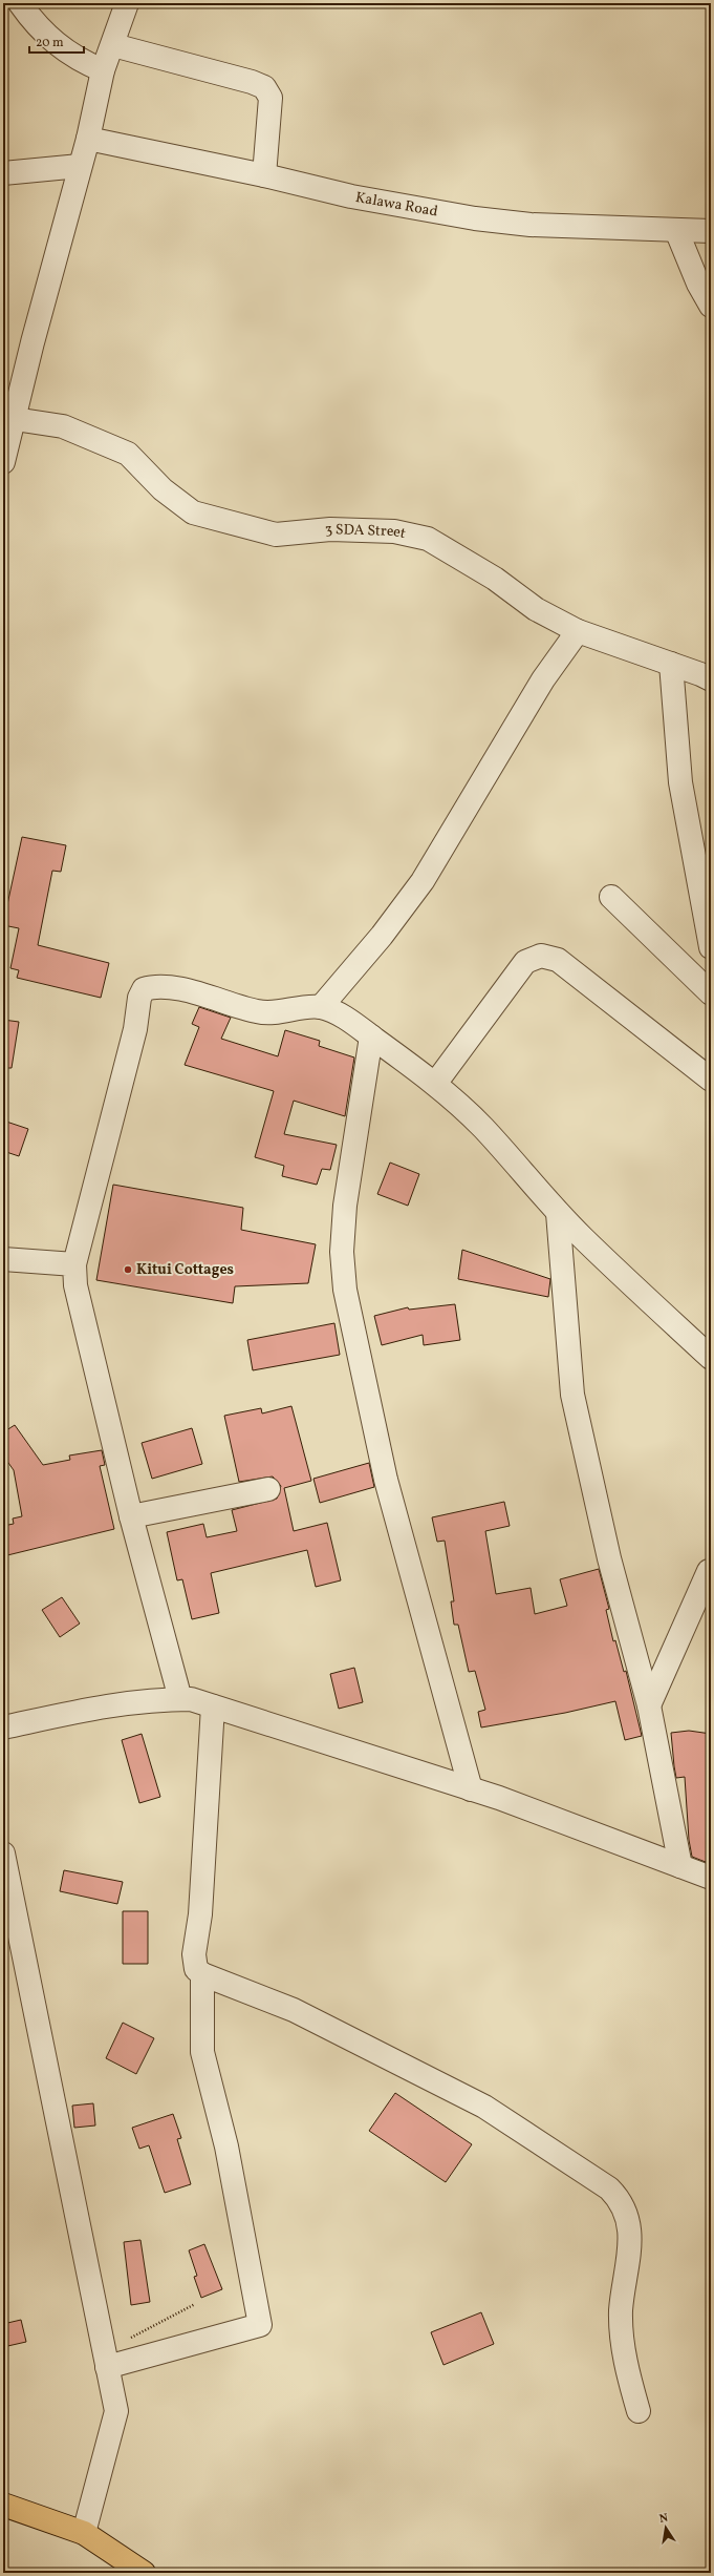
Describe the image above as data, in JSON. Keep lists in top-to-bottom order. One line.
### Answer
{"streets":{"street":["Kalawa Road","3 SDA Street"]},"places":["Kitui Cottages"],"scale_bar":"20 m","north":"top"}
